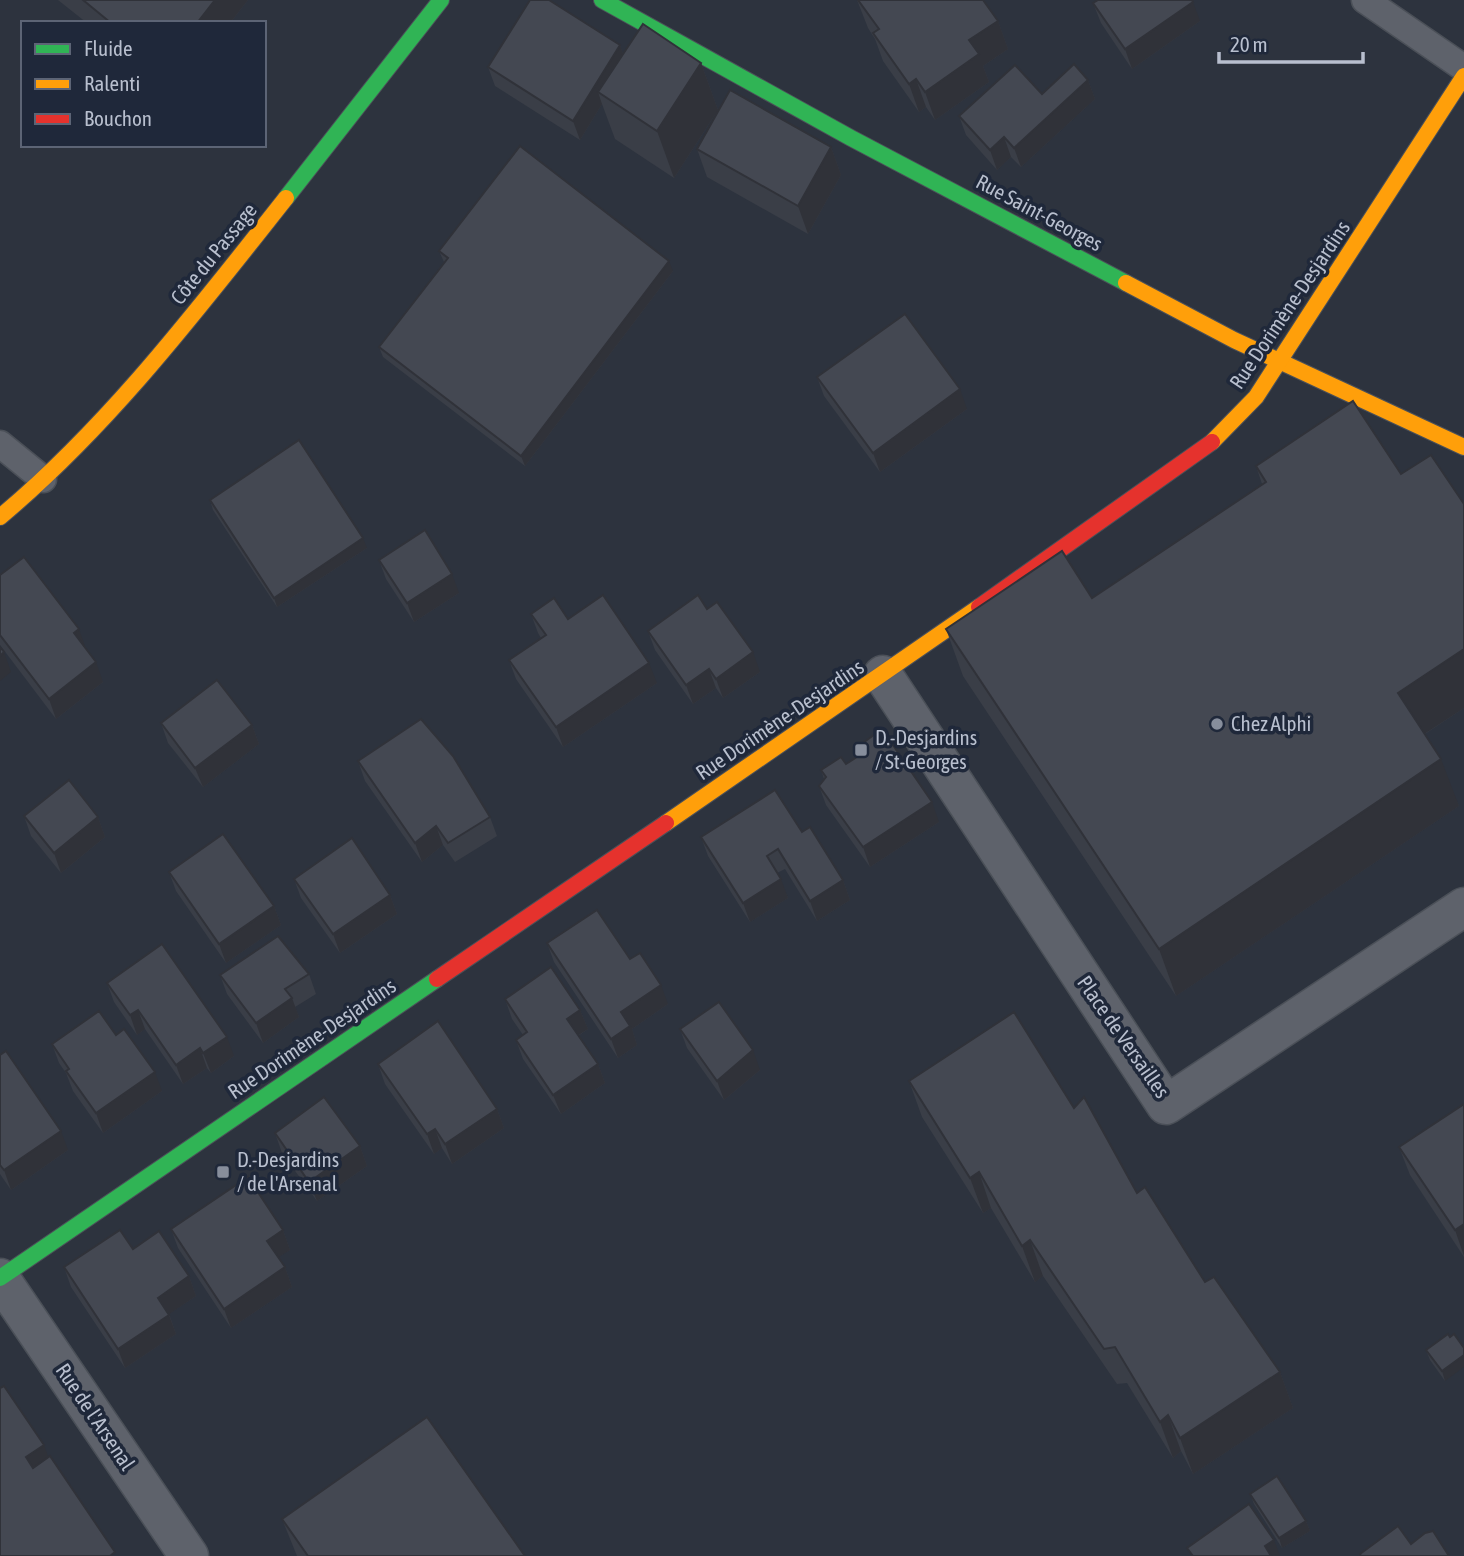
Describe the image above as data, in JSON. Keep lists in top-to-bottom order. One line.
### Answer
{"streets":{"main road":["Rue Saint-Georges","Côte du Passage","Rue Dorimène-Desjardins"],"street":["Place de Versailles","Rue de l'Arsenal"]},"crossings":[["Rue Saint-Georges","Rue Dorimène-Desjardins"],["Rue Dorimène-Desjardins","Place de Versailles"],["Rue Dorimène-Desjardins","Rue de l'Arsenal"]],"places":{"other":["Chez Alphi"],"transit":["D.-Desjardins / St-Georges","D.-Desjardins / de l'Arsenal"]},"legend":["Fluide","Ralenti","Bouchon"],"scale_bar":"20 m"}
